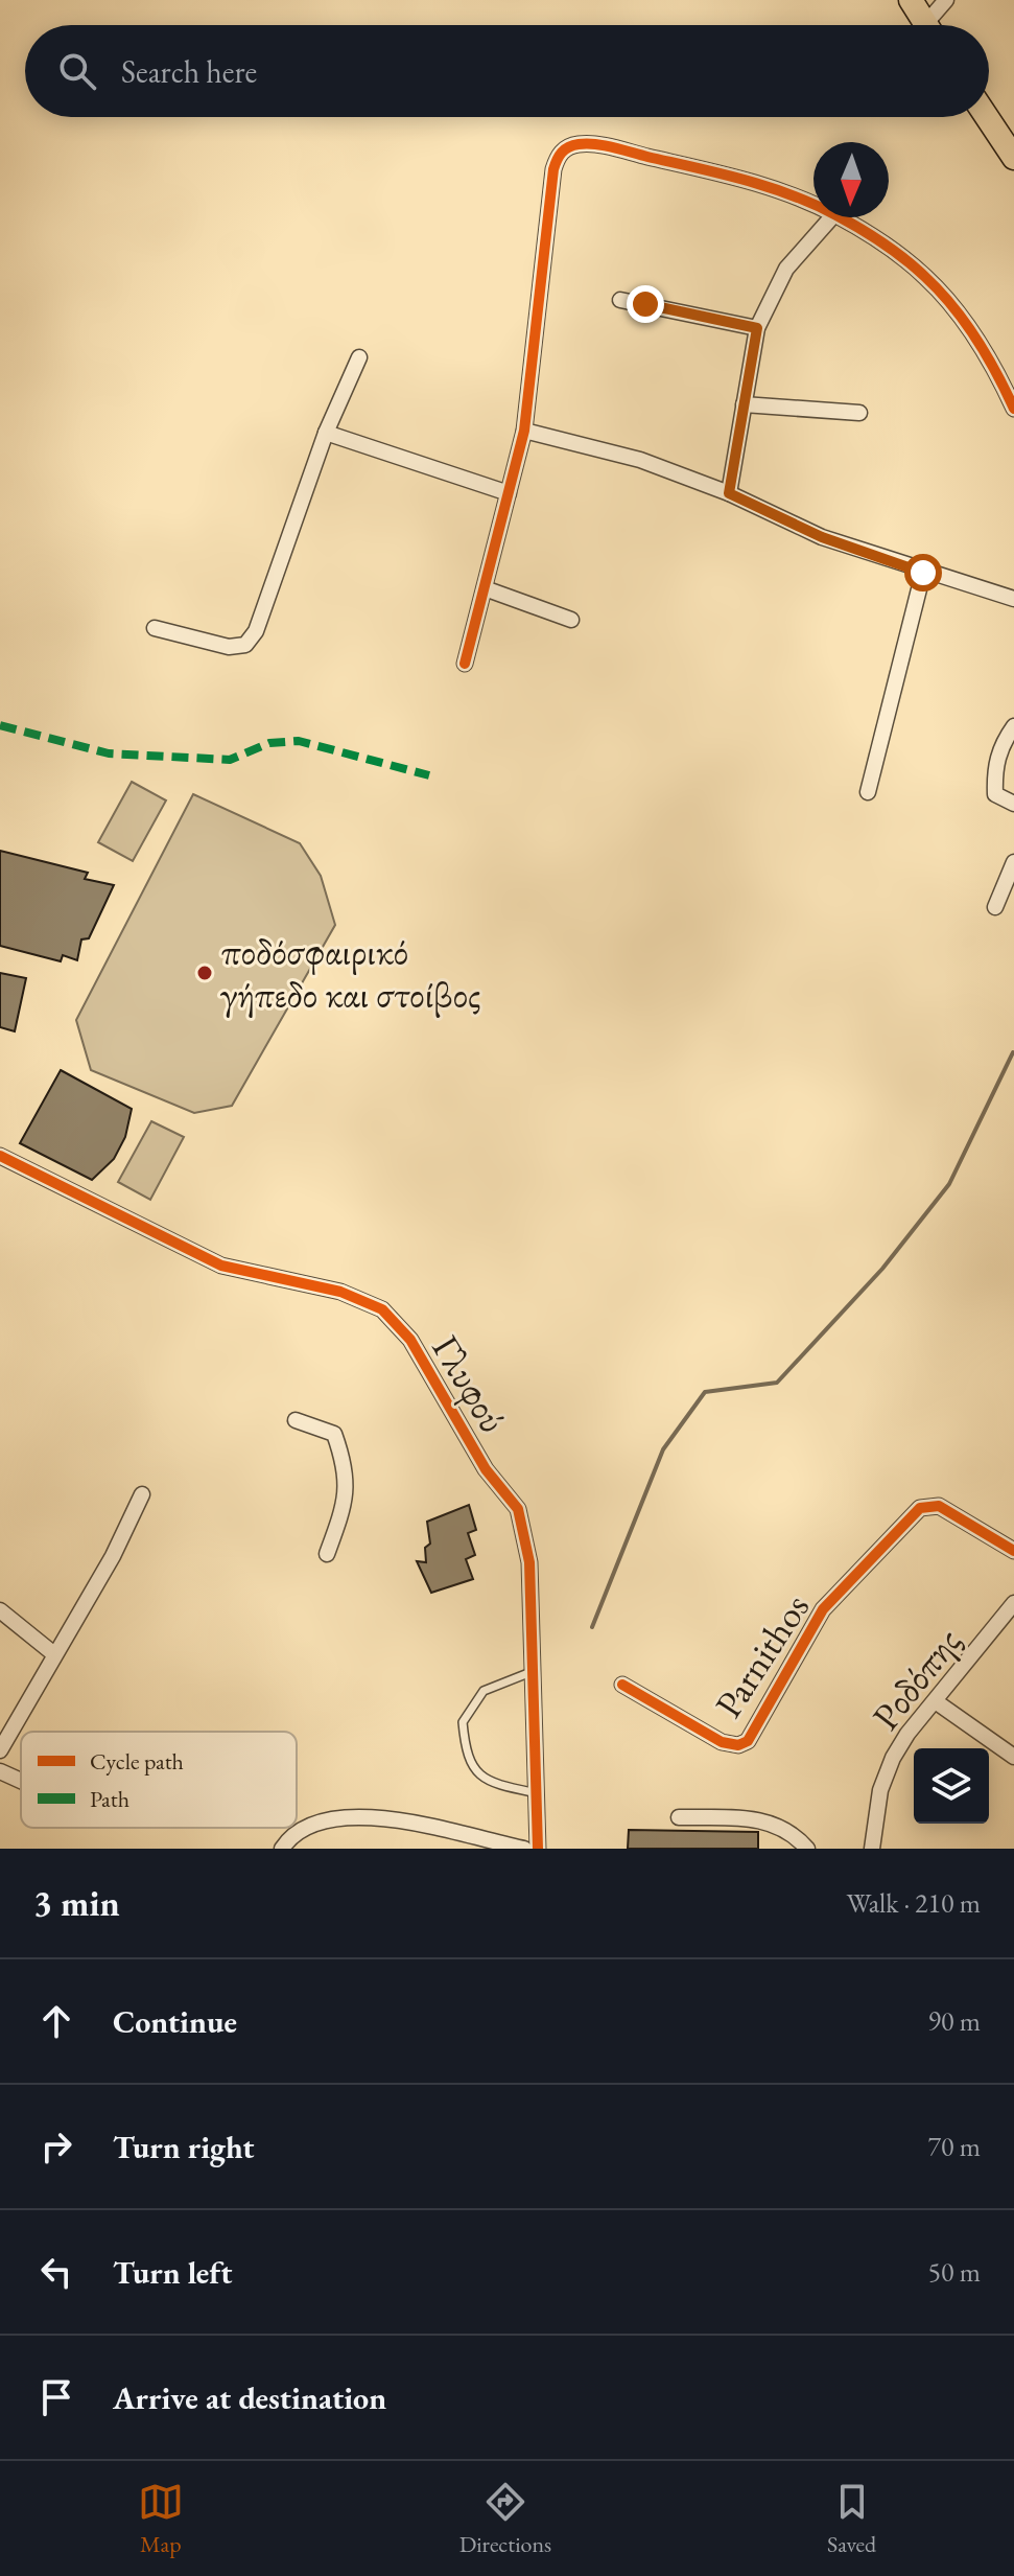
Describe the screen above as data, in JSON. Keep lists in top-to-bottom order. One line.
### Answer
{"streets":{"street":["Γλυφού","Parnithos","Ροδόπης"]},"places":["ποδόσφαιρικό γήπεδο και στοίβος"],"legend":["Cycle path","Path"],"north":"bottom","page":{"search":"Search here","heading":["3 min","Walk · 210 m"],"list":[["Continue","90 m"],["Turn right","70 m"],["Turn left","50 m"],"Arrive at destination"],"nav":["Map","Directions","Saved"]}}
